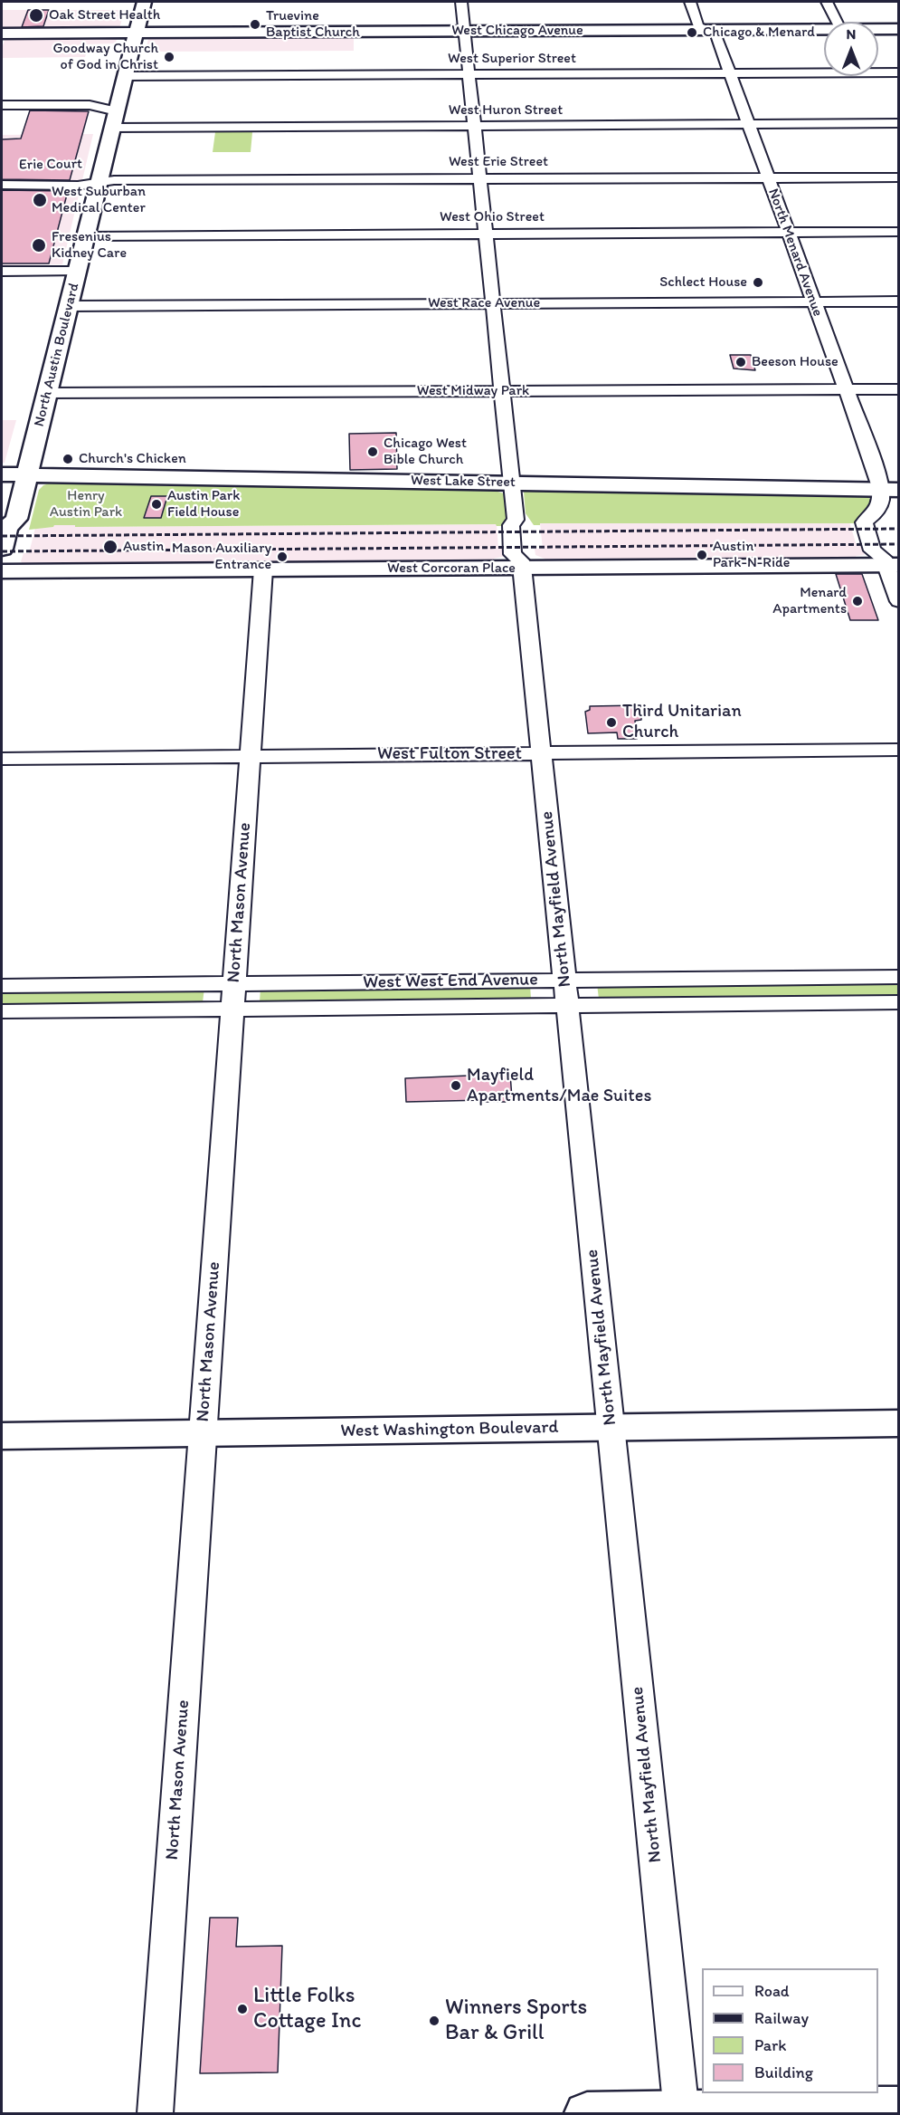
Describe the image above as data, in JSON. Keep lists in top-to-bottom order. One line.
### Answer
{"streets":{"street":["West Chicago Avenue","West Superior Street","West Huron Street","West Erie Street","Erie Court","West Ohio Street","North Menard Avenue","West Race Avenue","North Austin Boulevard","West Midway Park","West Lake Street","West Corcoran Place","West Fulton Street","North Mayfield Avenue","North Mason Avenue","West West End Avenue","West Washington Boulevard"]},"crossings":[["West Chicago Avenue","North Menard Avenue"],["West Chicago Avenue","North Austin Boulevard"],["West Chicago Avenue","North Mayfield Avenue"],["West Superior Street","North Menard Avenue"],["West Superior Street","North Austin Boulevard"],["West Superior Street","North Mayfield Avenue"],["West Huron Street","North Menard Avenue"],["West Huron Street","North Austin Boulevard"],["West Huron Street","North Mayfield Avenue"],["West Erie Street","Erie Court"],["West Erie Street","North Menard Avenue"],["West Erie Street","North Austin Boulevard"],["West Erie Street","North Mayfield Avenue"],["Erie Court","North Austin Boulevard"],["West Ohio Street","North Menard Avenue"],["West Ohio Street","North Austin Boulevard"],["West Ohio Street","North Mayfield Avenue"],["North Menard Avenue","West Race Avenue"],["North Menard Avenue","West Midway Park"],["North Menard Avenue","West Lake Street"],["West Race Avenue","North Austin Boulevard"],["West Race Avenue","North Mayfield Avenue"],["North Austin Boulevard","West Midway Park"],["North Austin Boulevard","West Lake Street"],["North Austin Boulevard","West Corcoran Place"],["West Midway Park","North Mayfield Avenue"],["West Lake Street","North Mayfield Avenue"],["West Corcoran Place","North Mayfield Avenue"],["West Corcoran Place","North Mason Avenue"],["West Fulton Street","North Mayfield Avenue"],["West Fulton Street","North Mason Avenue"],["North Mayfield Avenue","West West End Avenue"],["North Mayfield Avenue","West Washington Boulevard"],["North Mason Avenue","West West End Avenue"],["North Mason Avenue","West Washington Boulevard"]],"parks":["Henry Austin Park"],"places":["Oak Street Health","Truevine Baptist Church","Chicago & Menard","Goodway Church of God in Christ","West Suburban Medical Center","Fresenius Kidney Care","Schlect House","Beeson House","Chicago West Bible Church","Church's Chicken","Austin Park Field House","Austin","Austin Park-N-Ride","Mason Auxiliary Entrance","Menard Apartments","Third Unitarian Church","Mayfield Apartments/Mae Suites","Little Folks Cottage Inc","Winners Sports Bar & Grill"],"legend":["Road","Railway","Park","Building"],"north":"top"}
